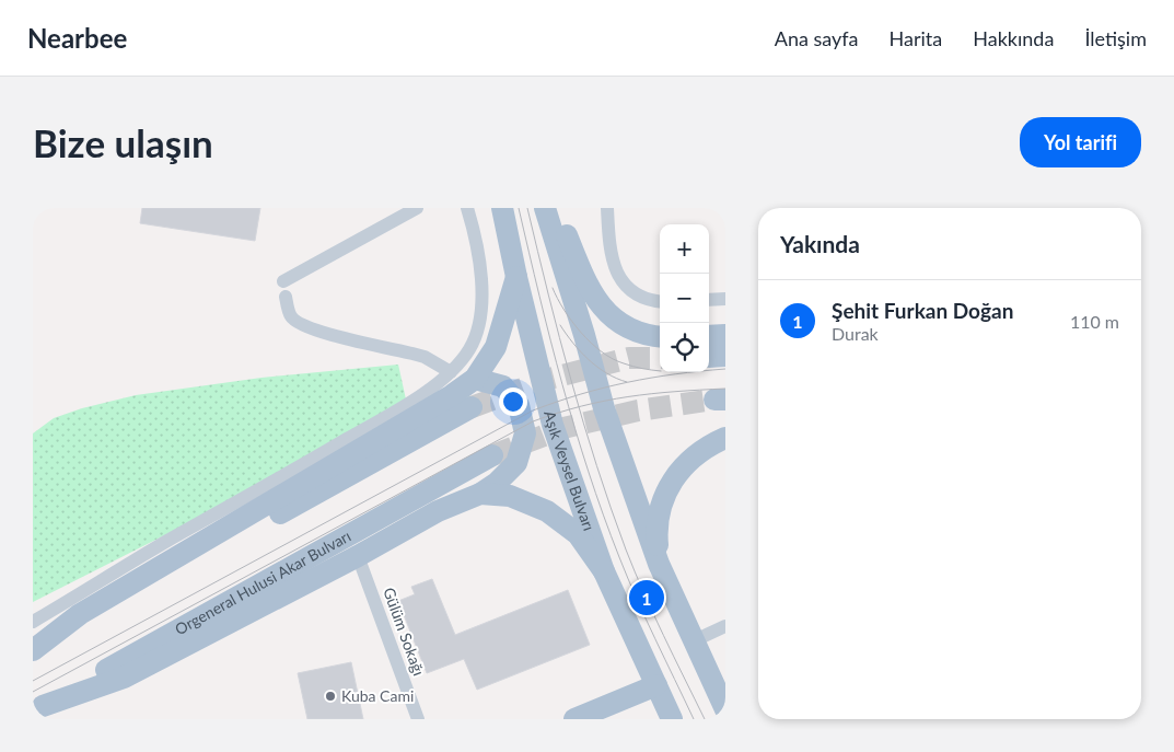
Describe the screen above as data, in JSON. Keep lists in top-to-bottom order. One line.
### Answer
{"streets":{"main road":["Aşık Veysel Bulvarı","Orgeneral Hulusi Akar Bulvarı"],"street":["Gülüm Sokağı"]},"places":["Kuba Cami"],"page":{"header":"Nearbee","nav":["Ana sayfa","Harita","Hakkında","İletişim"],"buttons":"Yol tarifi","title":"Bize ulaşın","heading":"Yakında","map_buttons":["+","−"],"list":[{"mark":"1","name":"Şehit Furkan Doğan","note":"Durak","value":"110 m"}],"pins":"1"}}
